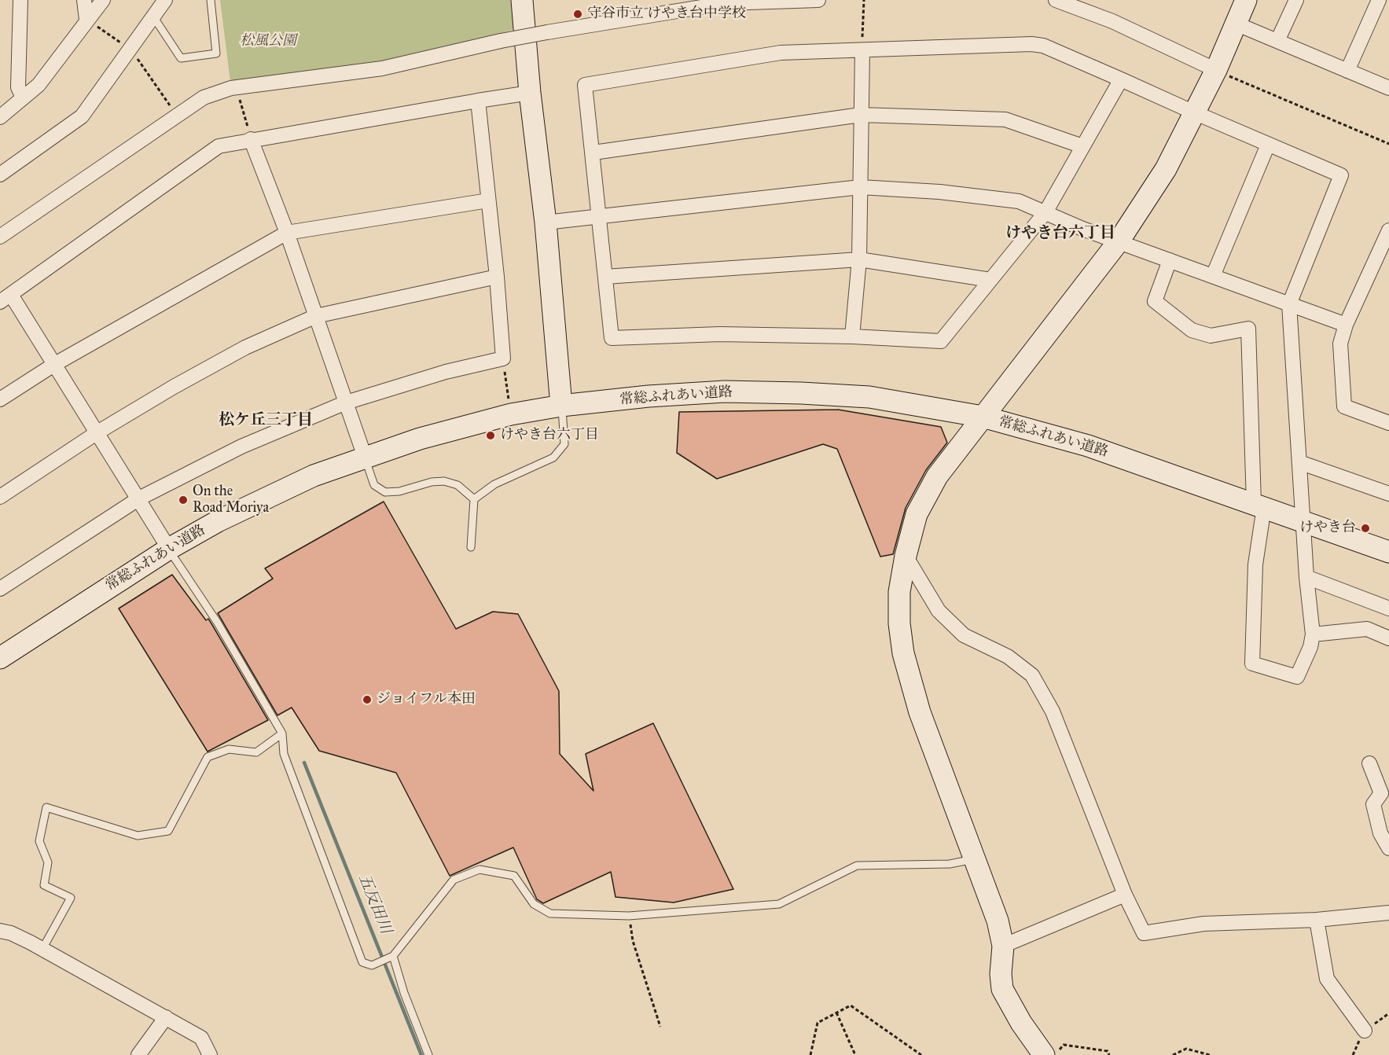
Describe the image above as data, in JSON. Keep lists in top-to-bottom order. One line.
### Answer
{"streets":{"street":["常総ふれあい道路"]},"districts":["けやき台六丁目","松ケ丘三丁目"],"water":["五反田川"],"parks":["松風公園"],"places":["守谷市立 けやき台中学校","けやき台六丁目","On the Road Moriya","けやき台","ジョイフル本田"]}
